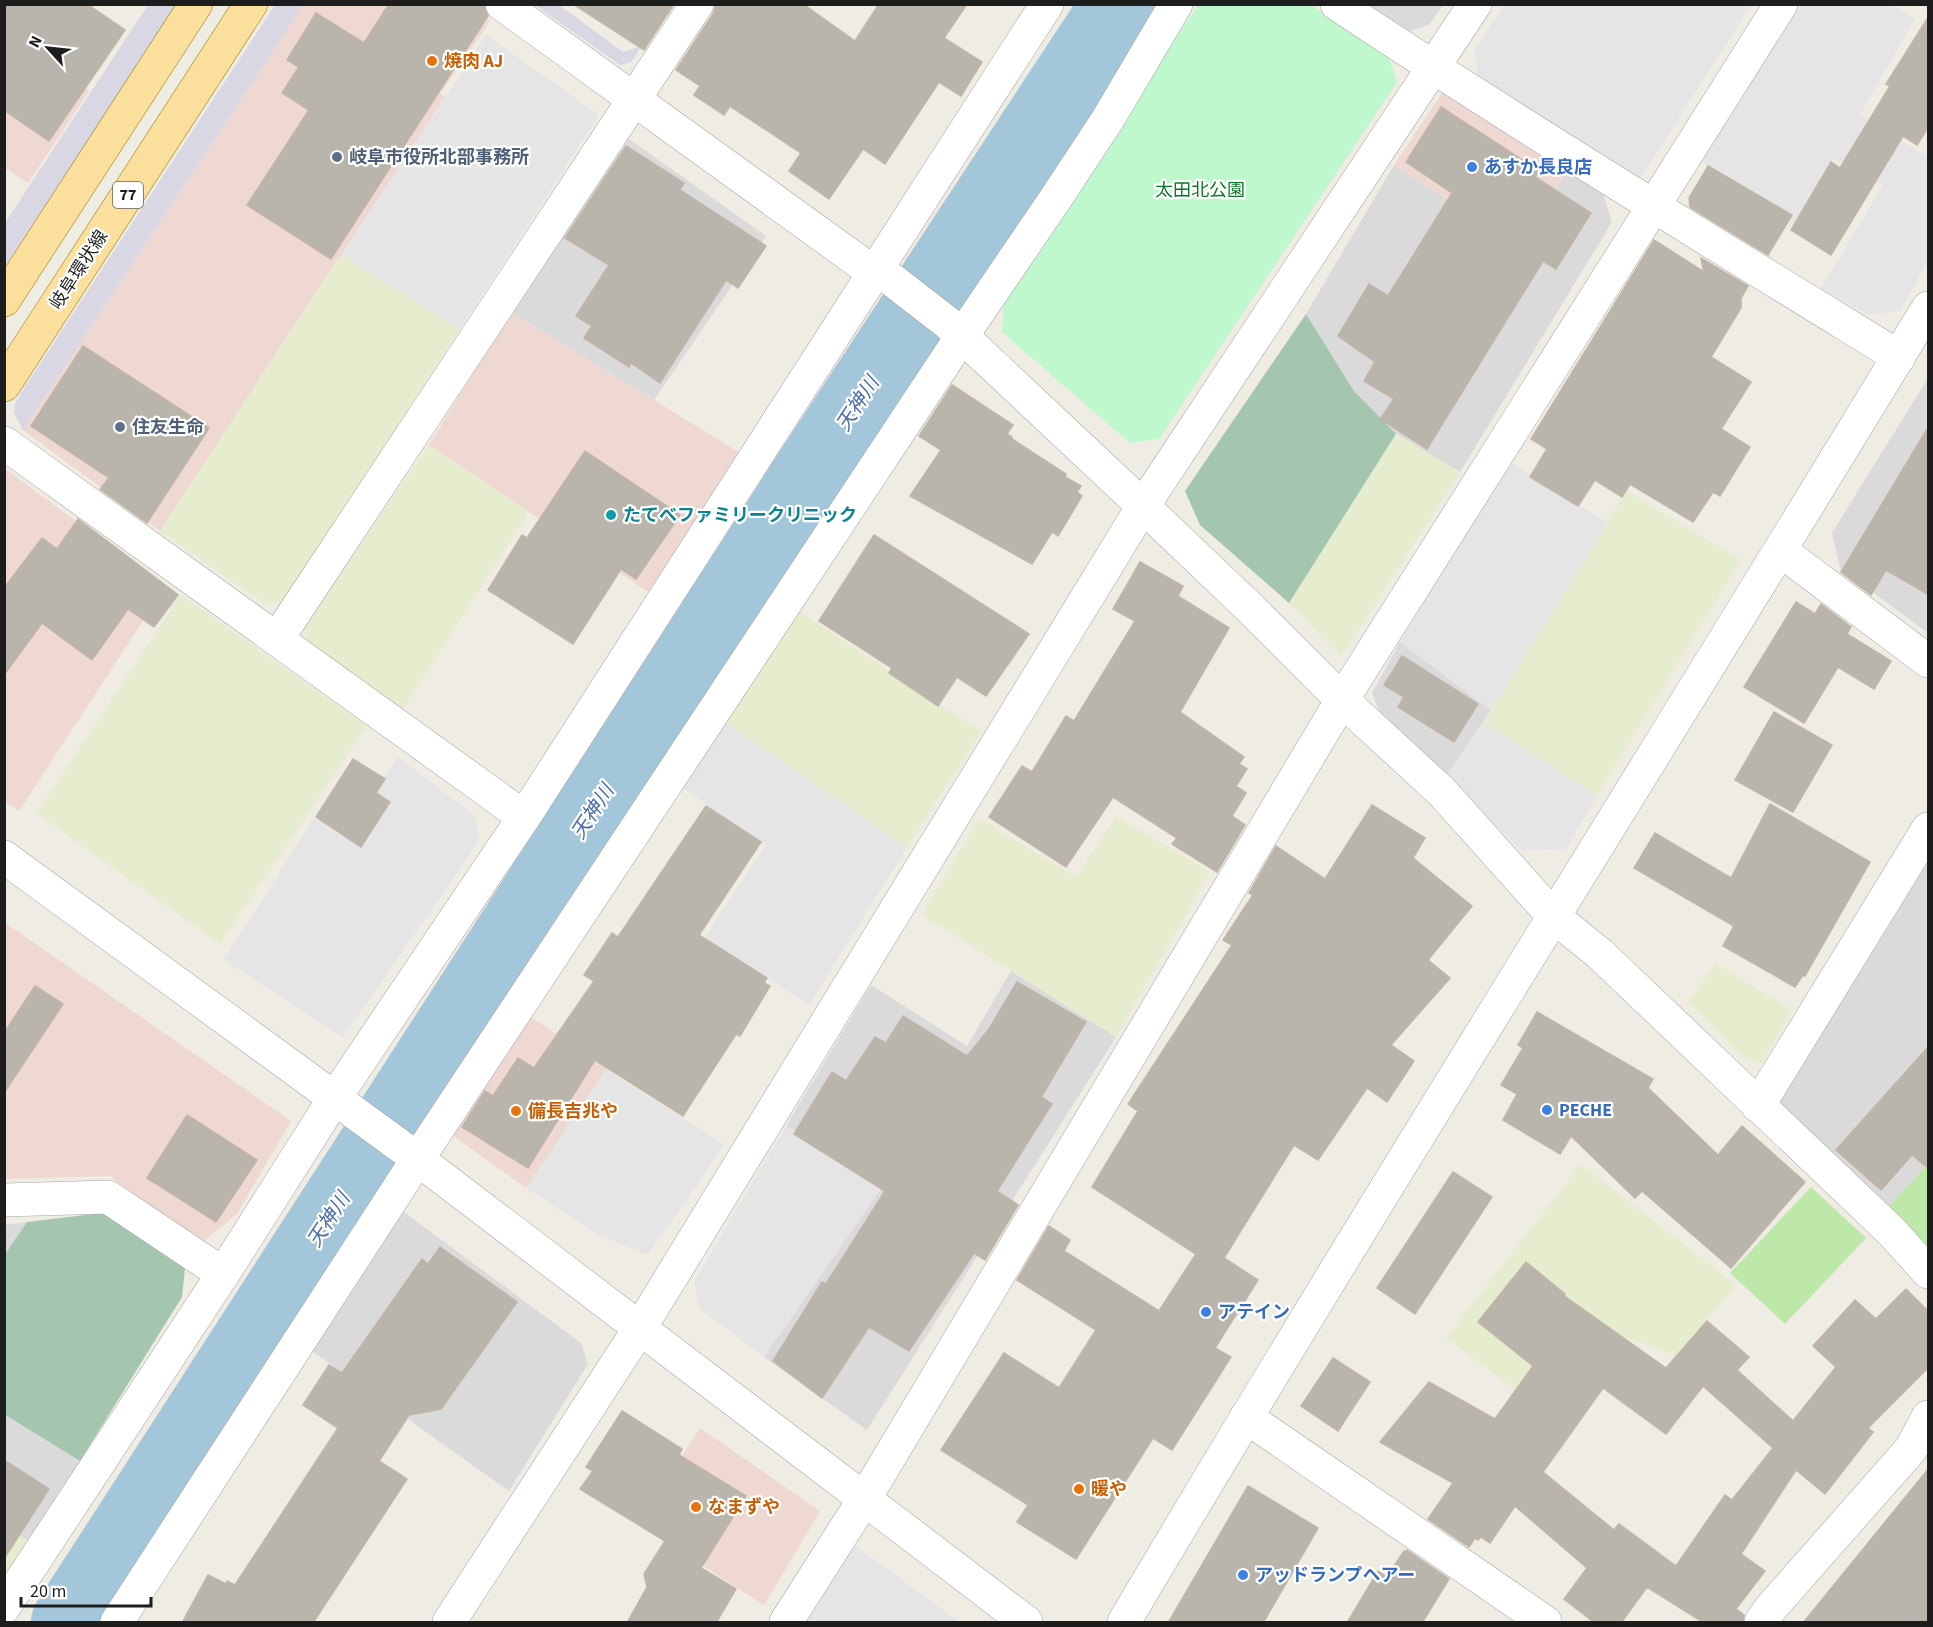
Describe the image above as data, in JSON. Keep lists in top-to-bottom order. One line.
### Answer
{"streets":{"main road":["77","岐阜環状線"]},"water":["天神川"],"parks":["太田北公園"],"places":["焼肉 AJ","岐阜市役所北部事務所","あすか長良店","住友生命","たてべファミリークリニック","PECHE","備長吉兆や","アテイン","暖や","なまずや","アッドランプヘアー"],"scale_bar":"20 m","north":"top left"}
